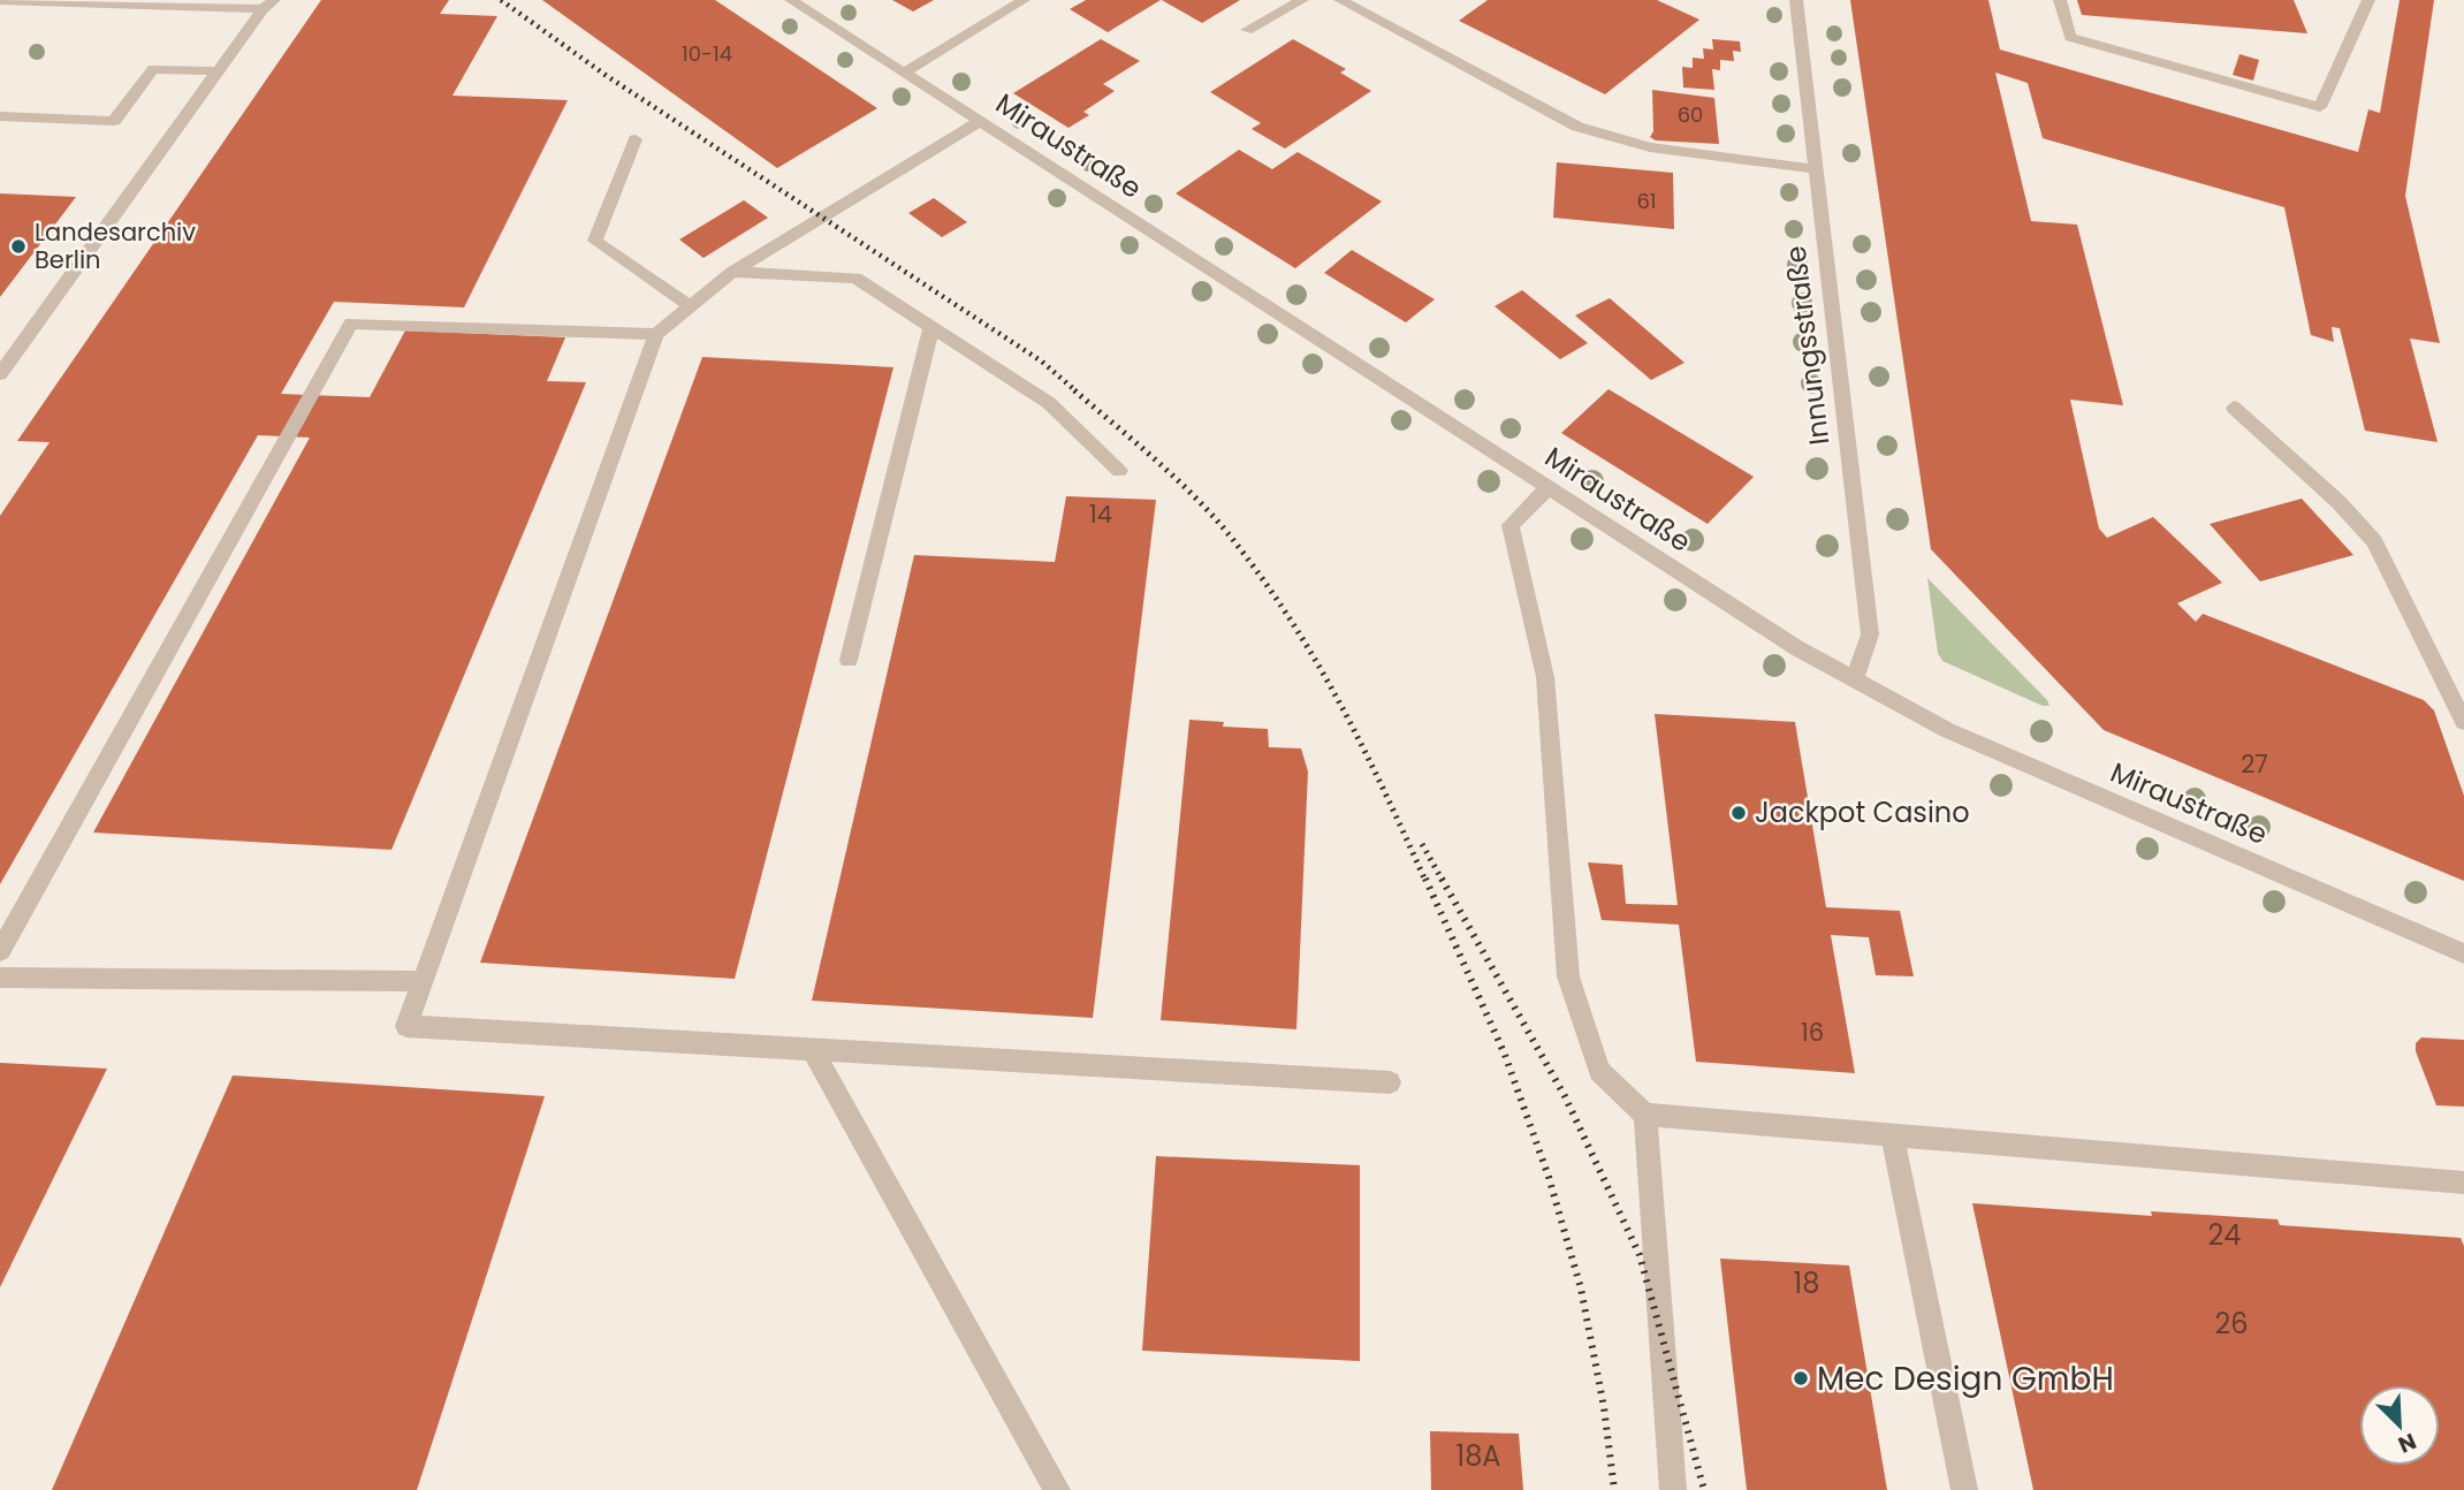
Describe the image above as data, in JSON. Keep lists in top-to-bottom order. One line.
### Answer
{"streets":{"street":["Miraustraße","Innungsstraße"]},"crossings":[["Miraustraße","Innungsstraße"]],"places":["Landesarchiv Berlin","Jackpot Casino","Mec Design GmbH"],"house_numbers":["10-14","60","61","14","27","16","24","18","26","18A"],"north":"bottom right"}
